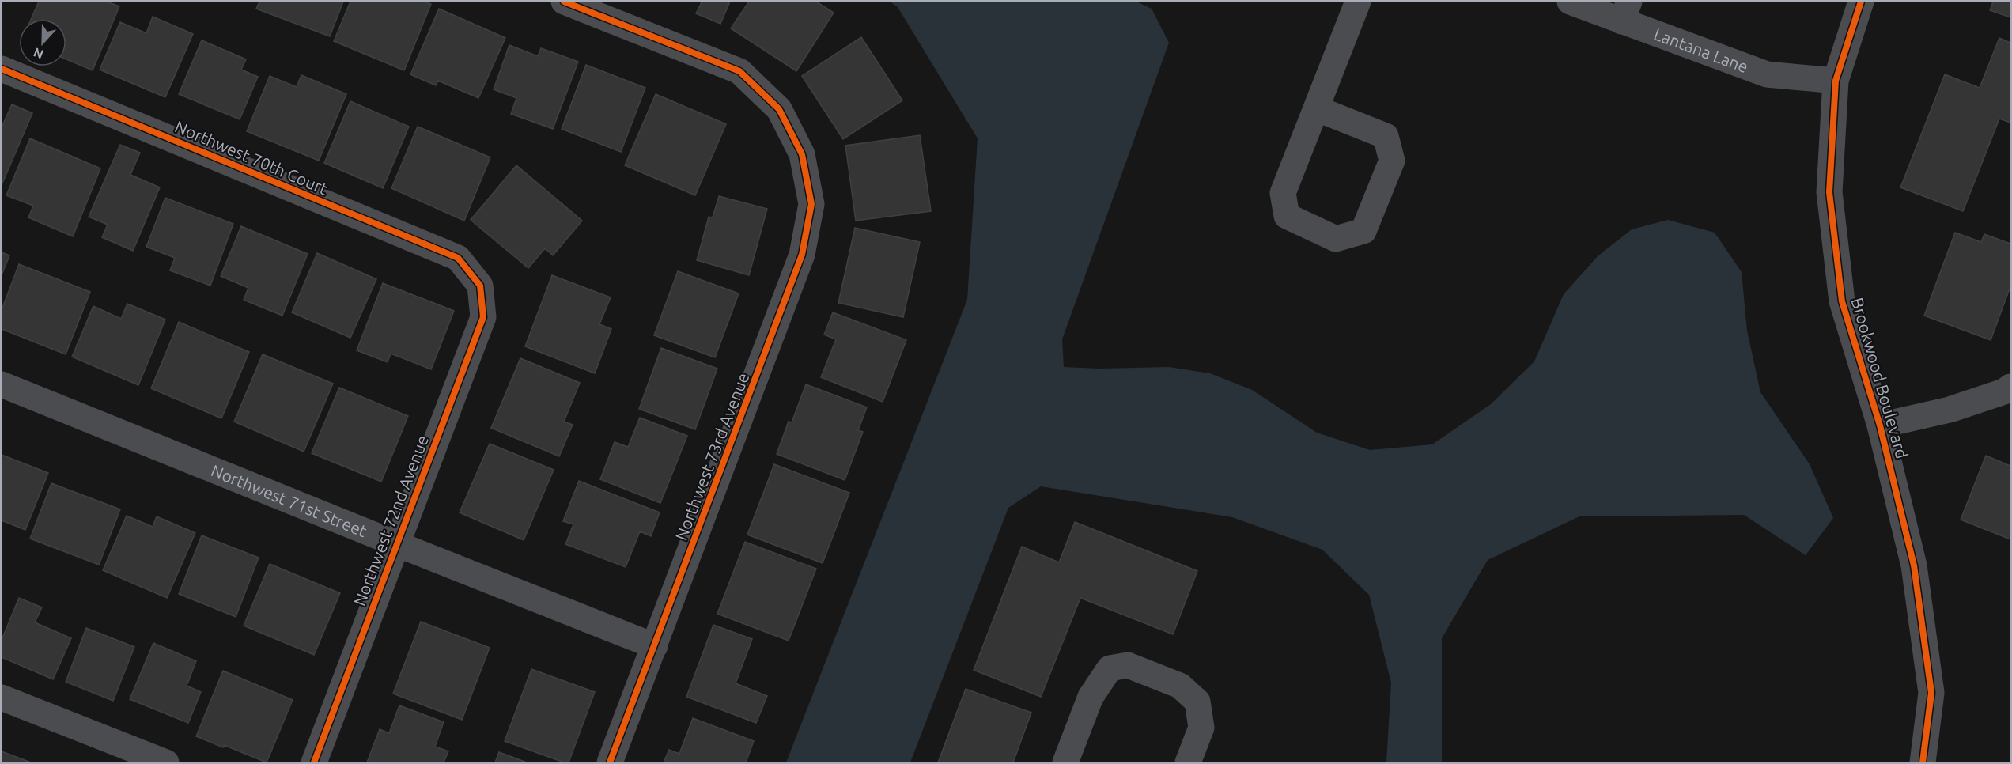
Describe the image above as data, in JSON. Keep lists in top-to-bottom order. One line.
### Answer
{"streets":{"street":["Lantana Lane","Northwest 70th Court","Brookwood Boulevard","Northwest 73rd Avenue","Northwest 71st Street","Northwest 72nd Avenue"]},"crossings":[["Lantana Lane","Brookwood Boulevard"],["Northwest 70th Court","Northwest 72nd Avenue"],["Northwest 73rd Avenue","Northwest 71st Street"],["Northwest 71st Street","Northwest 72nd Avenue"]],"north":"bottom"}
